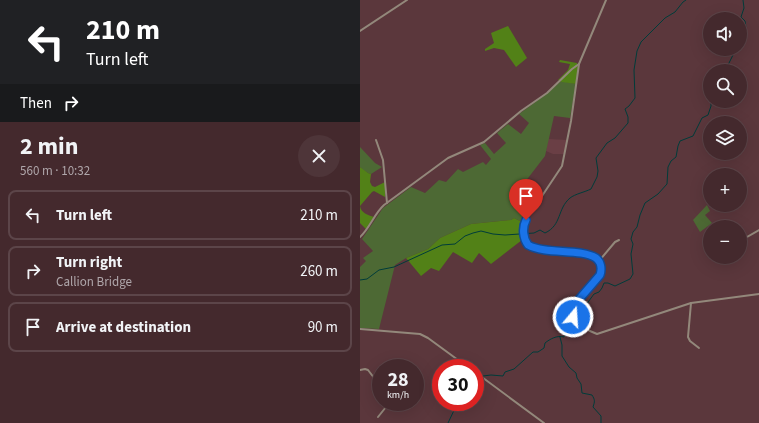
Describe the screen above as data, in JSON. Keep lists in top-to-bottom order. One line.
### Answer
{"page":{"turn":["210 m","Turn left"],"map_buttons":["+","−"],"then":"Then","heading":["2 min","560 m · 10:32"],"list":[{"name":"Turn left","value":"210 m"},{"name":"Turn right","note":"Callion Bridge","value":"260 m"},{"name":"Arrive at destination","value":"90 m"}],"speed":"28 km/h","limit":"30"}}
